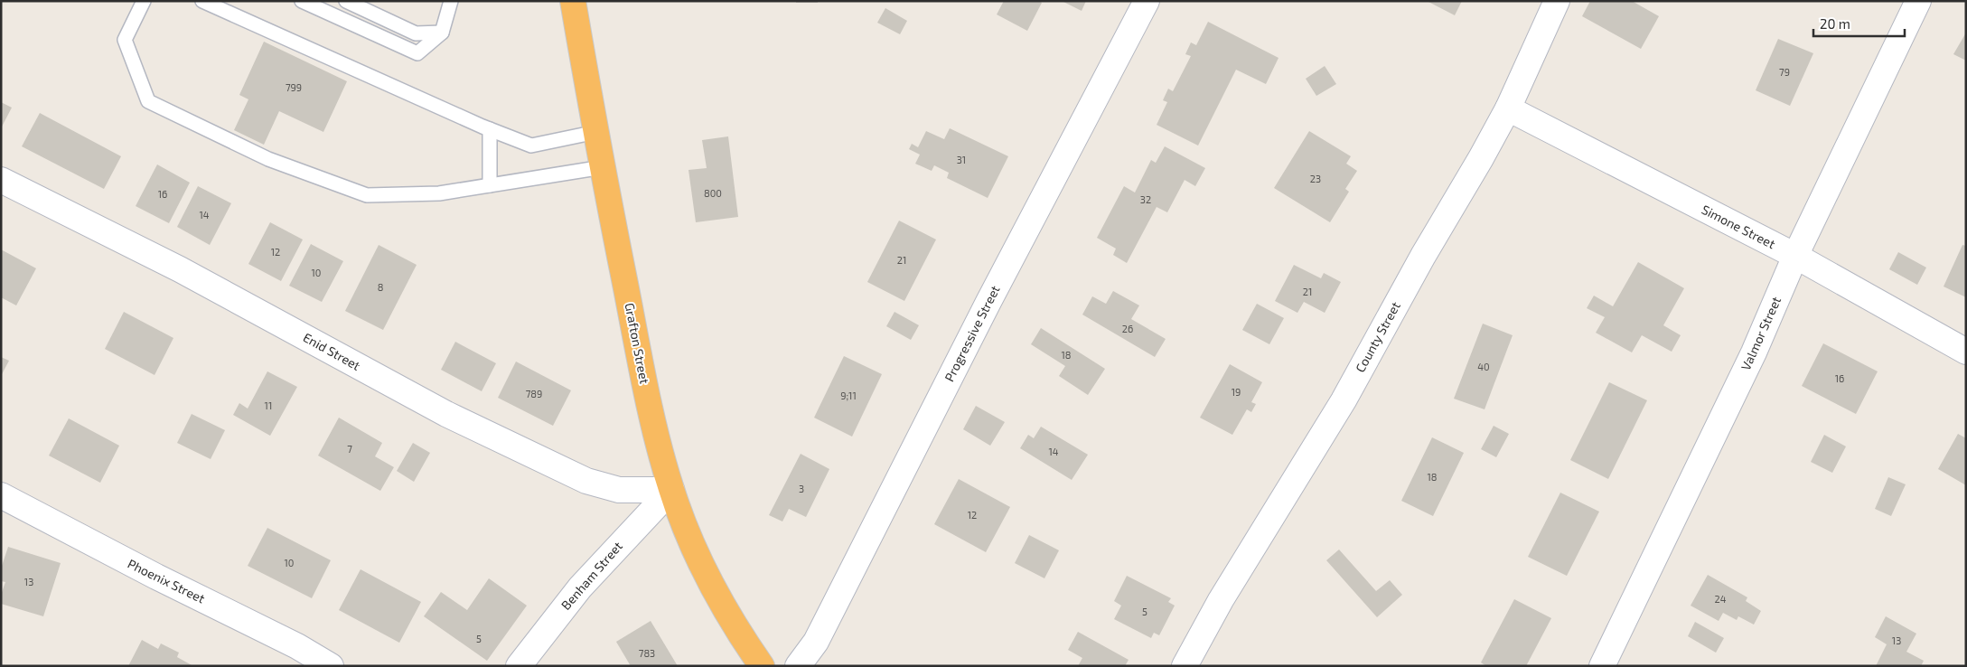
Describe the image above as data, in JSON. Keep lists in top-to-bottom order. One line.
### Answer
{"streets":{"highway":["Grafton Street"],"street":["Simone Street","Progressive Street","Valmor Street","County Street","Enid Street","Benham Street","Phoenix Street"]},"crossings":[["Simone Street","Valmor Street"],["Simone Street","County Street"],["Grafton Street","Enid Street"],["Grafton Street","Benham Street"],["Enid Street","Benham Street"]],"house_numbers":["79","799","31","23","800","16","32","14","12","21","10","8","21","26","18","40","16","19","789","9;11","11","7","14","18","3","12","10","13","24","5","5","13","783"],"scale_bar":"20 m"}
